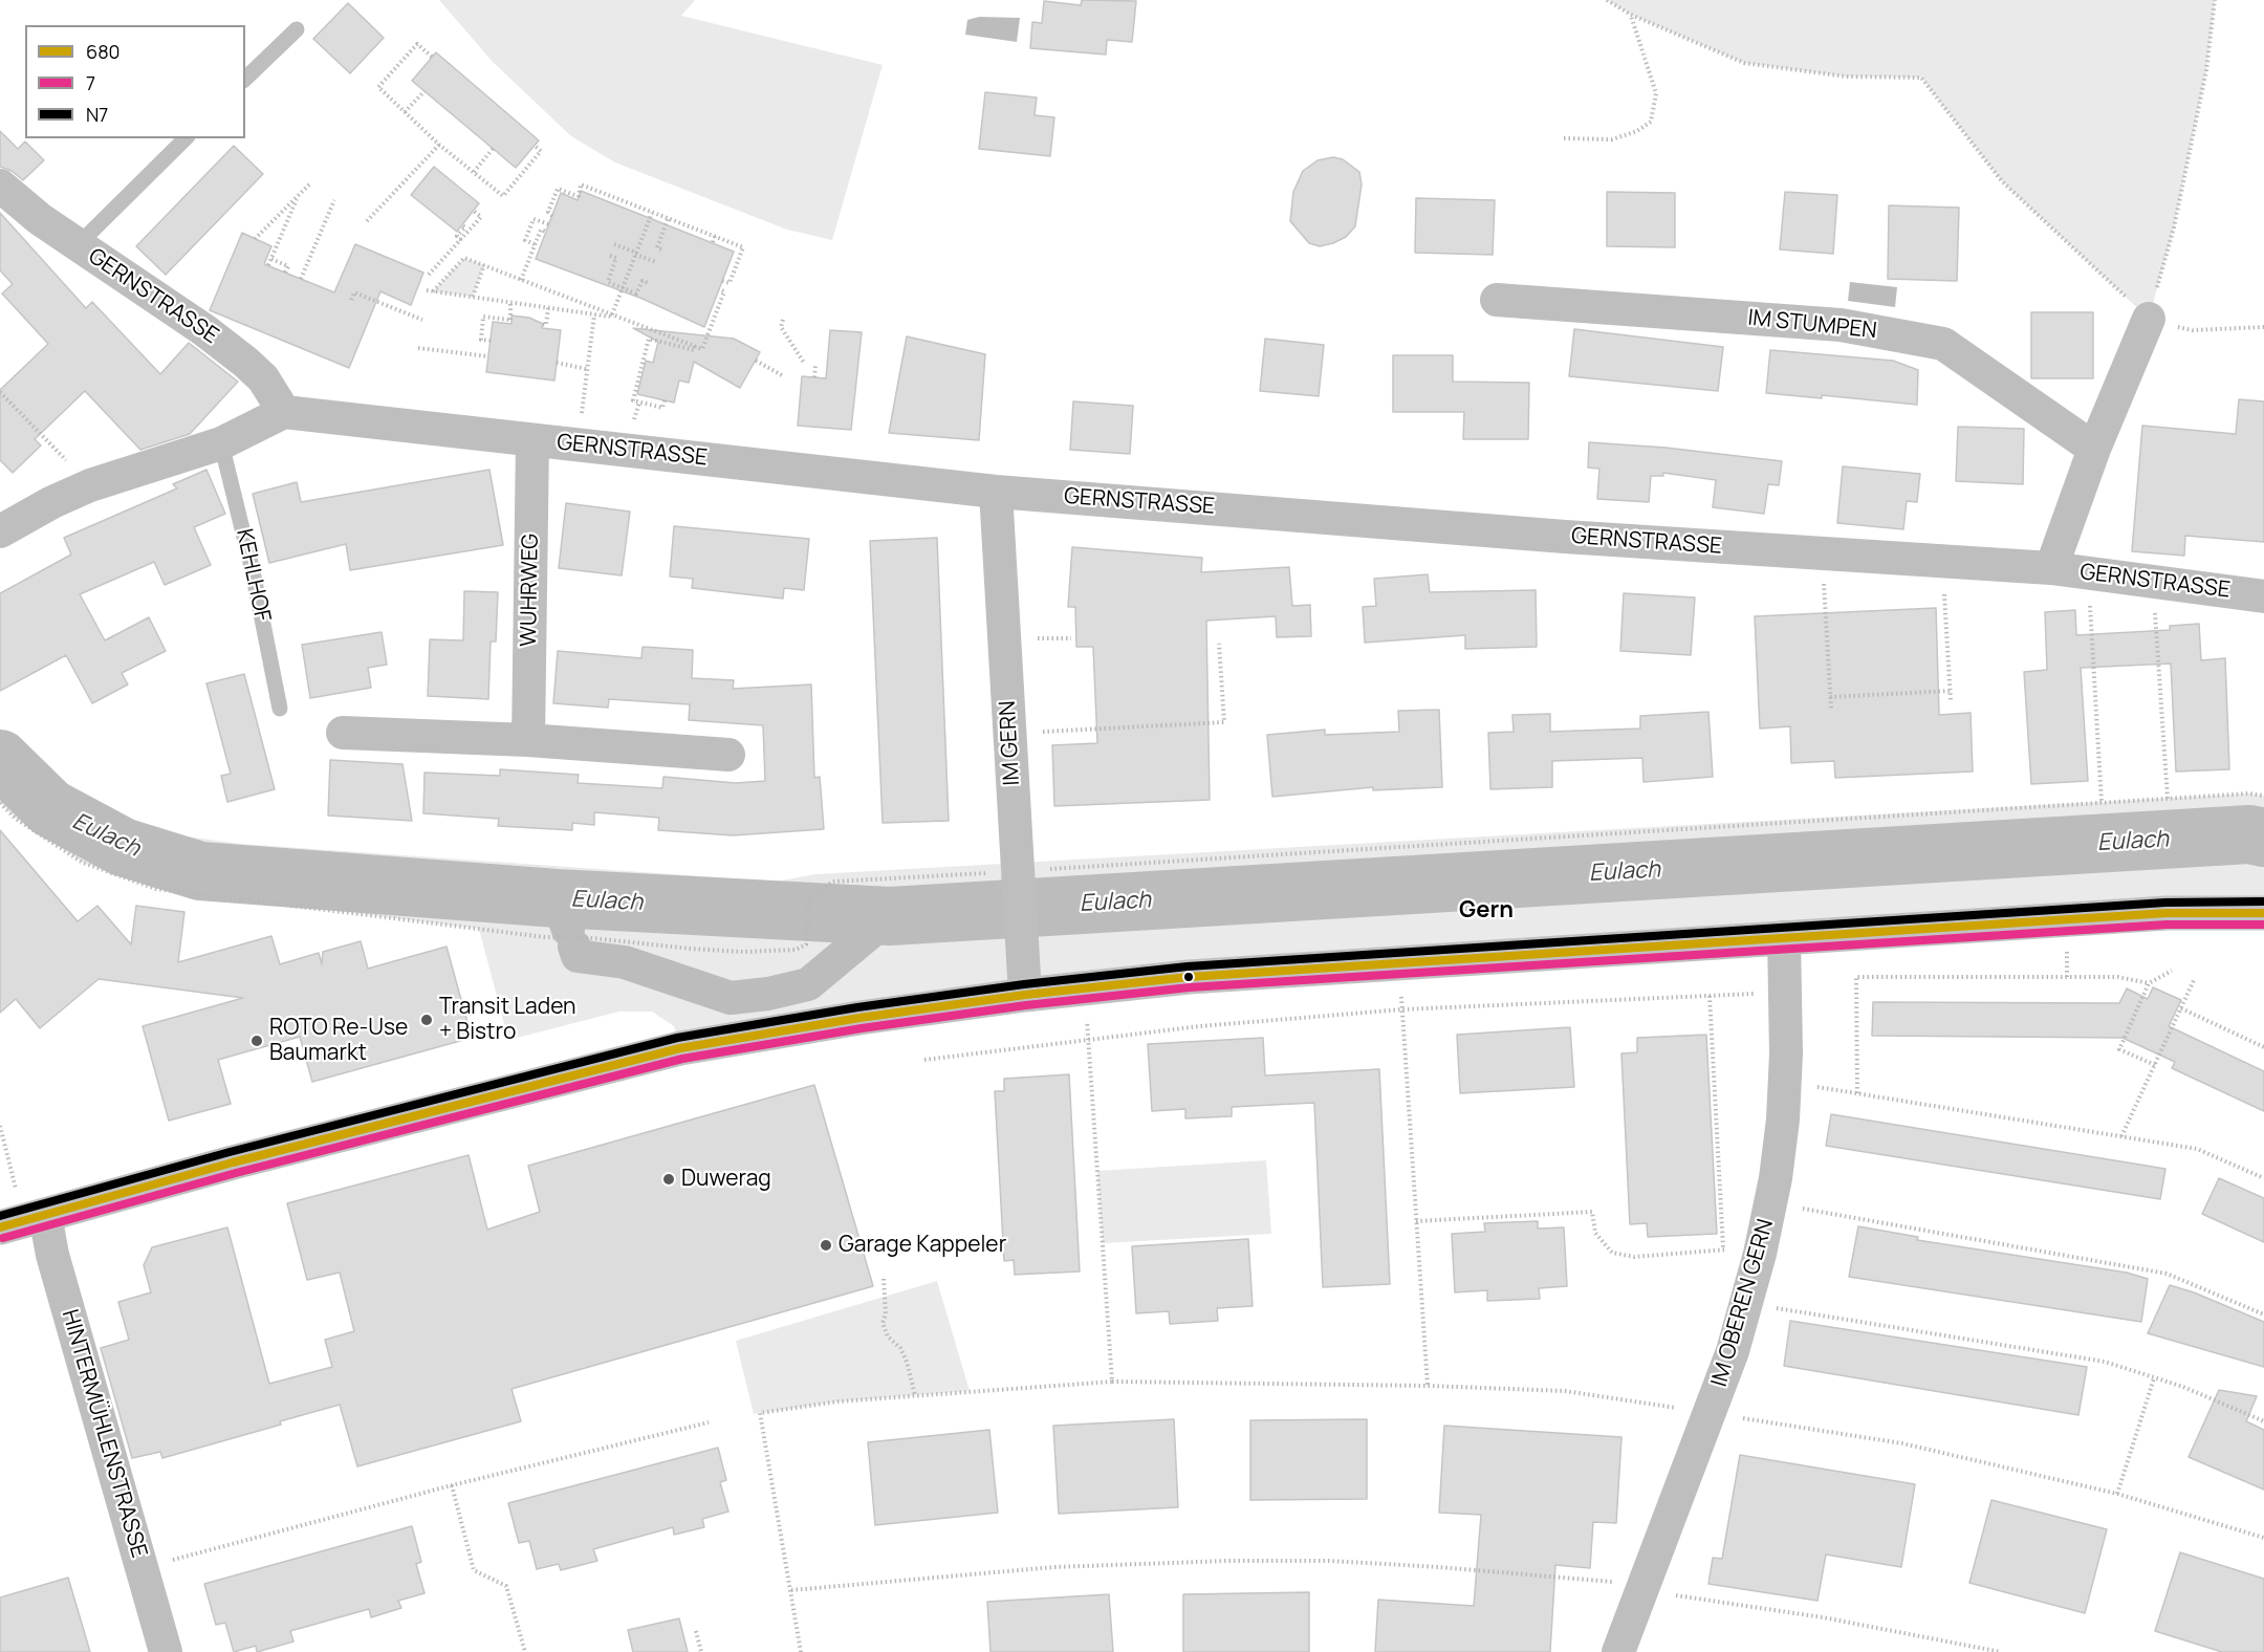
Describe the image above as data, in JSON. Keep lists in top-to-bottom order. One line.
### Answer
{"streets":{"street":["GERNSTRASSE","IM STUMPEN","WUHRWEG","IM GERN","IM OBEREN GERN","HINTERMÜHLENSTRASSE"],"lane":["KEHLHOF"]},"crossings":[["GERNSTRASSE","WUHRWEG"],["GERNSTRASSE","IM GERN"]],"districts":["Gern"],"water":["Eulach"],"places":["Transit Laden + Bistro","ROTO Re-Use Baumarkt","Duwerag","Garage Kappeler"],"lines":["transit line N7","transit line 680","transit line 7"],"legend":["680","7","N7"]}
